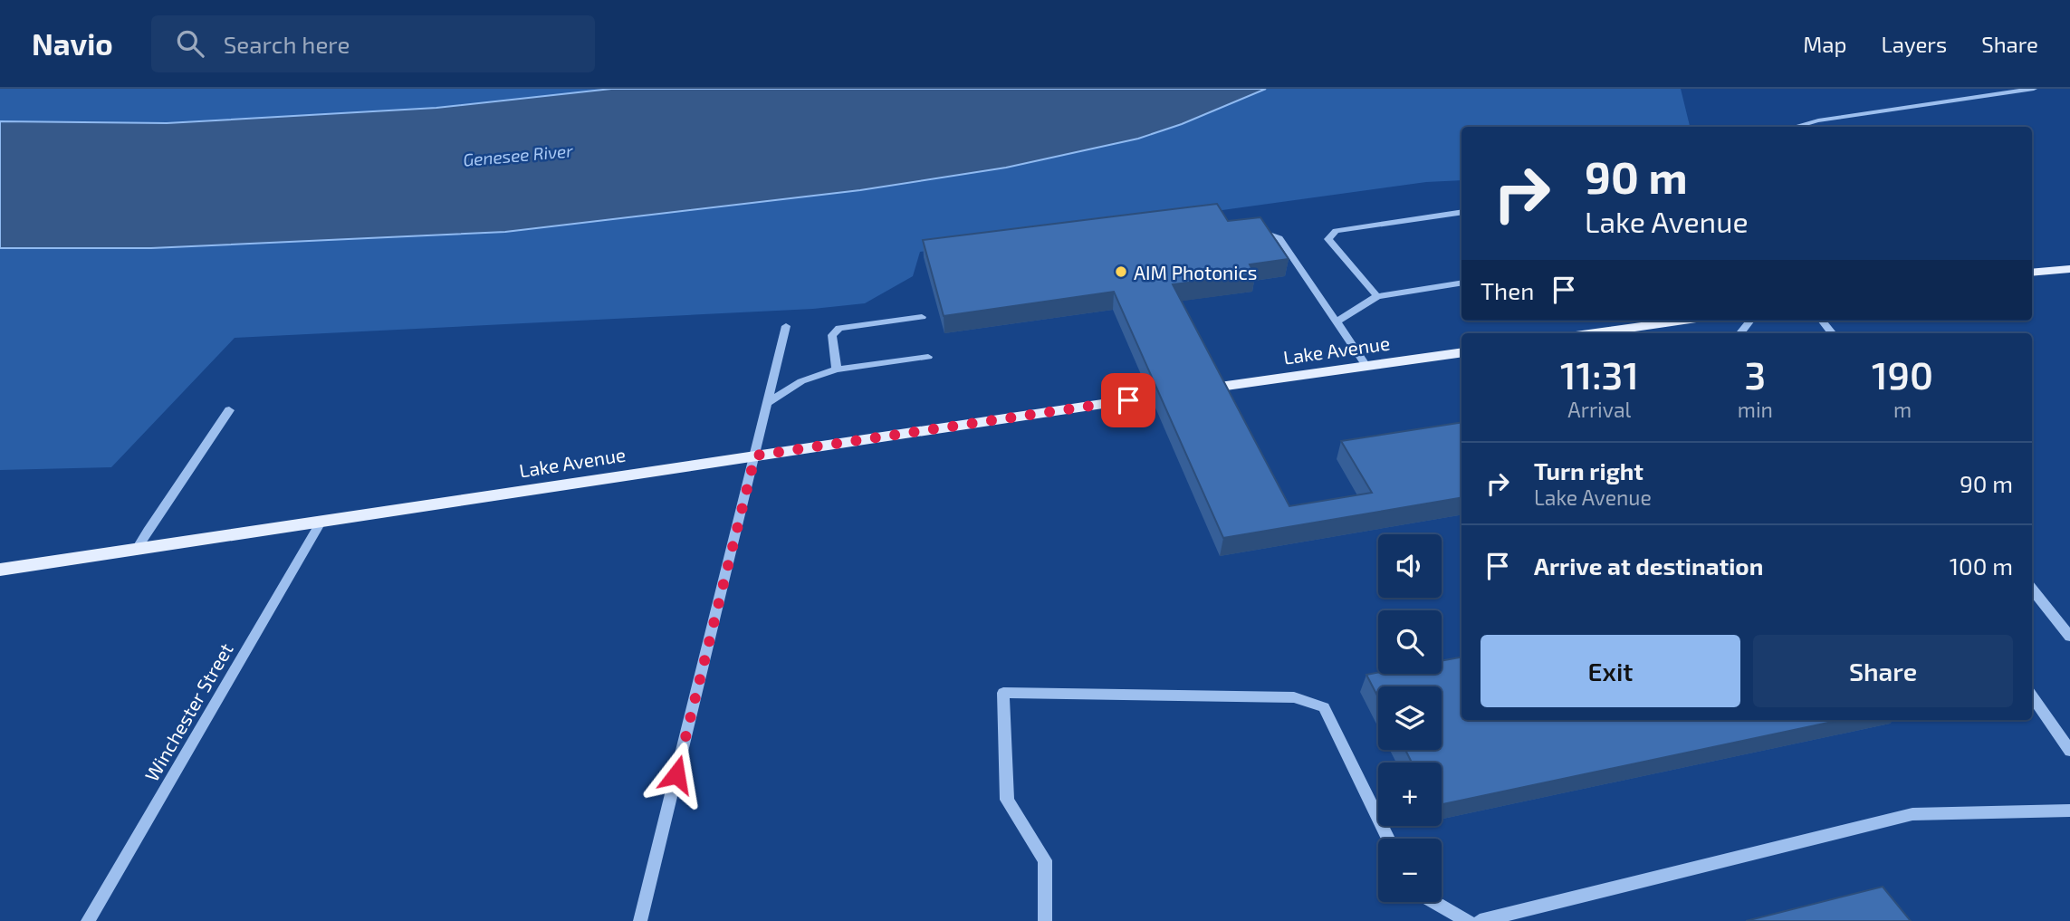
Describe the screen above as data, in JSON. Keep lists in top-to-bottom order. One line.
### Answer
{"streets":{"main road":["Lake Avenue"],"street":["Winchester Street"]},"crossings":[["Lake Avenue","Winchester Street"]],"water":["Genesee River"],"places":["AIM Photonics"],"page":{"header":"Navio","search":"Search here","nav":["Map","Layers","Share"],"turn":["90 m","Lake Avenue"],"then":"Then","eta":["11:31","Arrival","3","min","190","m"],"list":[{"name":"Turn right","note":"Lake Avenue","value":"90 m"},{"name":"Arrive at destination","value":"100 m"}],"map_buttons":["+","−"],"buttons":["Exit","Share"]}}
